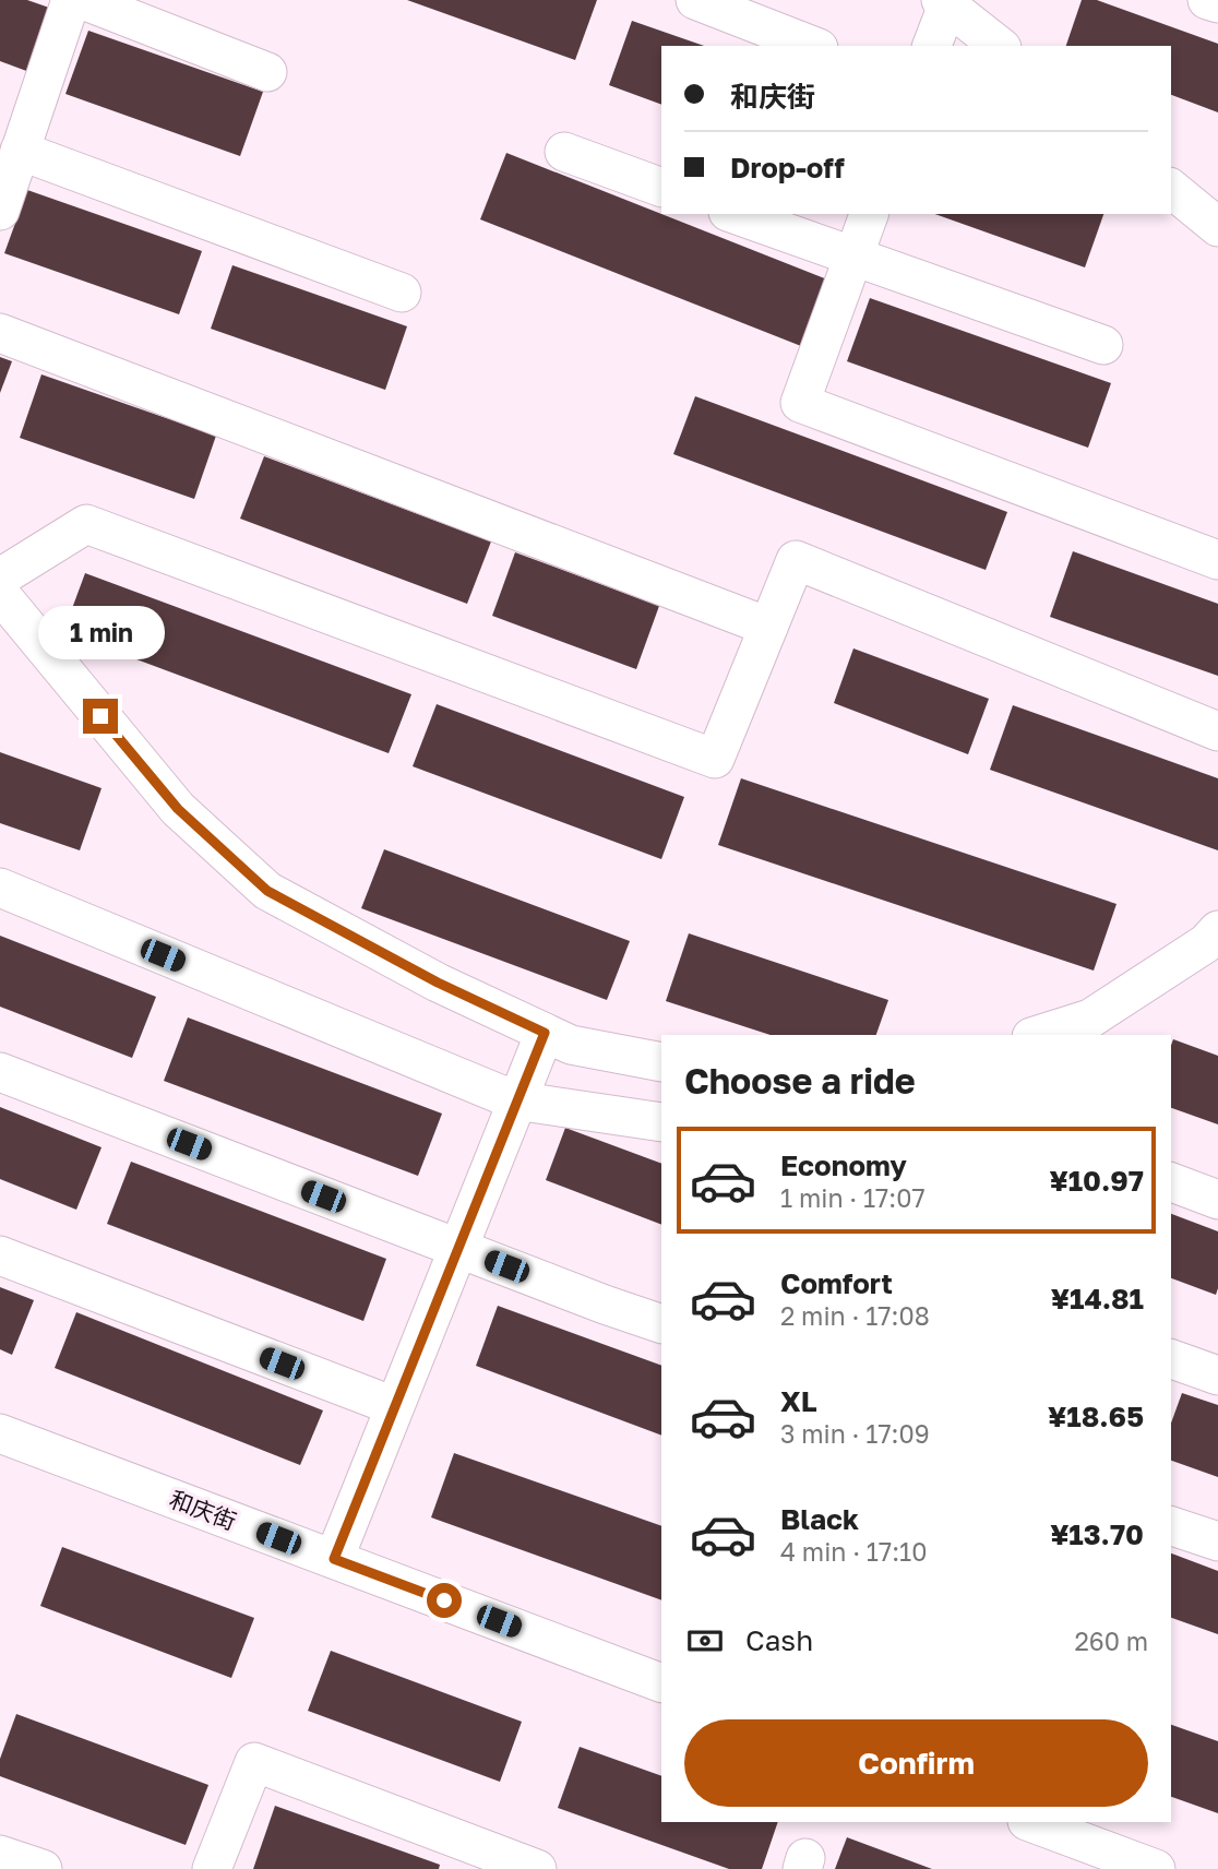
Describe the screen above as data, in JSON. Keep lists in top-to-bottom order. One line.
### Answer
{"streets":{"street":["和庆街"]},"page":{"banner":["和庆街","Drop-off"],"bubble":"1 min","heading":"Choose a ride","list":[{"name":"Economy","note":"1 min · 17:07","value":"¥10.97"},{"name":"Comfort","note":"2 min · 17:08","value":"¥14.81"},{"name":"XL","note":"3 min · 17:09","value":"¥18.65"},{"name":"Black","note":"4 min · 17:10","value":"¥13.70"}],"pay":["Cash","260 m"],"buttons":"Confirm"}}
